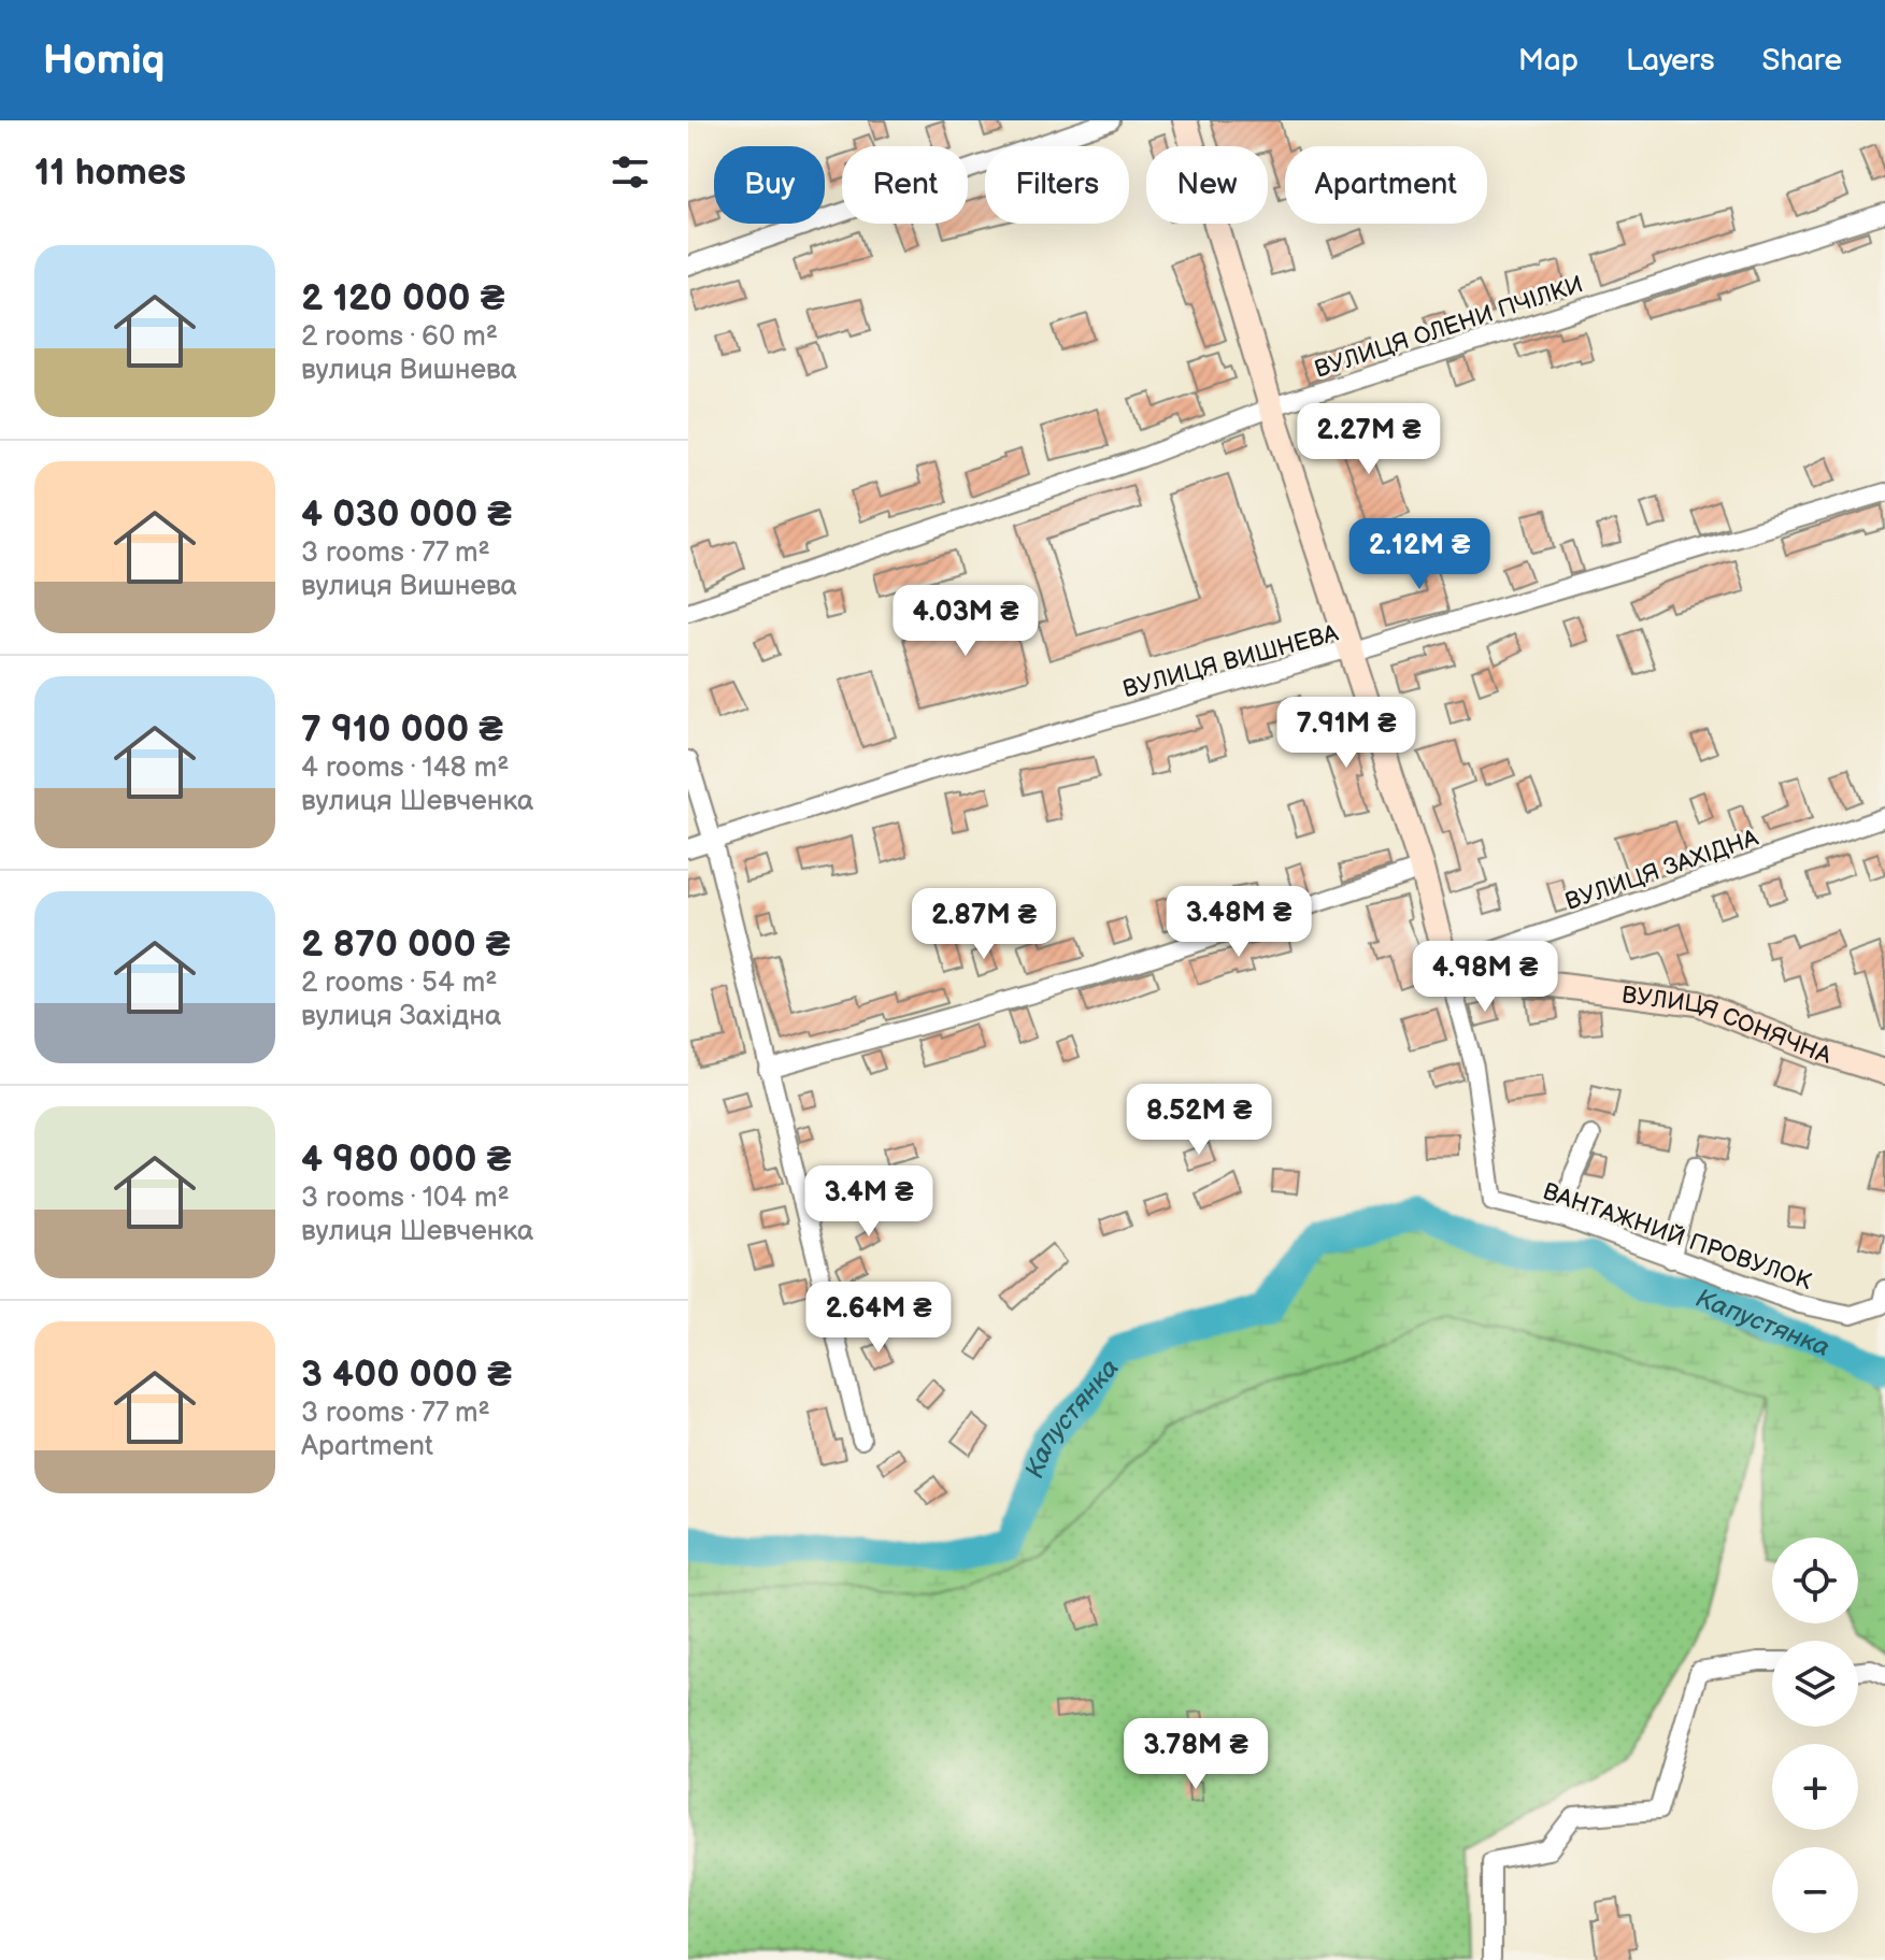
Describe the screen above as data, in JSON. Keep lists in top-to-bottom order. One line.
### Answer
{"streets":{"street":["ВУЛИЦЯ ОЛЕНИ ПЧІЛКИ","ВУЛИЦЯ ВИШНЕВА","ВУЛИЦЯ ЗАХІДНА","ВУЛИЦЯ СОНЯЧНА","ВАНТАЖНИЙ ПРОВУЛОК"]},"crossings":[["ВУЛИЦЯ ЗАХІДНА","ВУЛИЦЯ СОНЯЧНА"],["ВУЛИЦЯ ЗАХІДНА","ВАНТАЖНИЙ ПРОВУЛОК"],["ВУЛИЦЯ СОНЯЧНА","ВАНТАЖНИЙ ПРОВУЛОК"]],"water":["Капустянка"],"page":{"header":"Homiq","nav":["Map","Layers","Share"],"heading":"11 homes","chip":["Buy","Rent","Filters","New","Apartment"],"list":[{"name":"2 120 000 ₴","note":"2 rooms · 60 m² · вулиця Вишнева"},{"name":"4 030 000 ₴","note":"3 rooms · 77 m² · вулиця Вишнева"},{"name":"7 910 000 ₴","note":"4 rooms · 148 m² · вулиця Шевченка"},{"name":"2 870 000 ₴","note":"2 rooms · 54 m² · вулиця Західна"},{"name":"4 980 000 ₴","note":"3 rooms · 104 m² · вулиця Шевченка"},{"name":"3 400 000 ₴","note":"3 rooms · 77 m² · Apartment"}],"price":["2.27M ₴","2.12M ₴","4.03M ₴","7.91M ₴","3.48M ₴","2.87M ₴","4.98M ₴","8.52M ₴","3.4M ₴","2.64M ₴","3.78M ₴"],"map_buttons":["+","−"]}}
